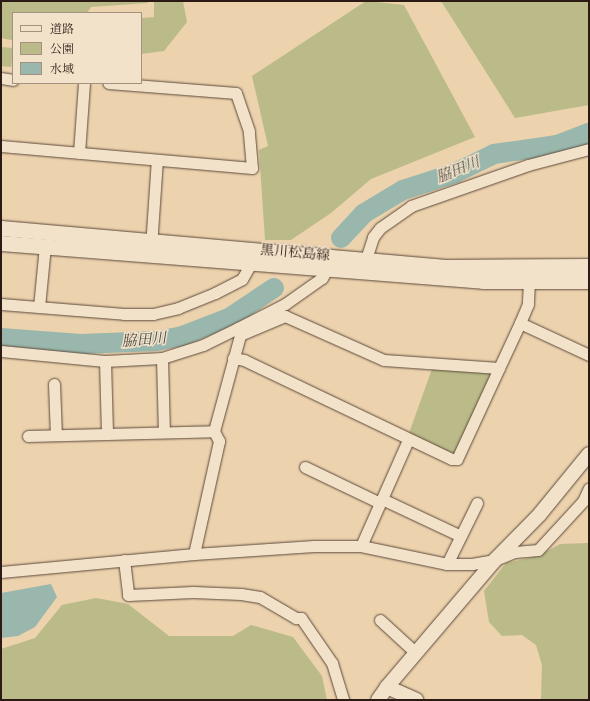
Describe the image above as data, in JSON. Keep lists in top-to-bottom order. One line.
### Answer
{"streets":{"main road":["黒川松島線"]},"water":["脇田川"],"legend":["道路","公園","水域"]}
